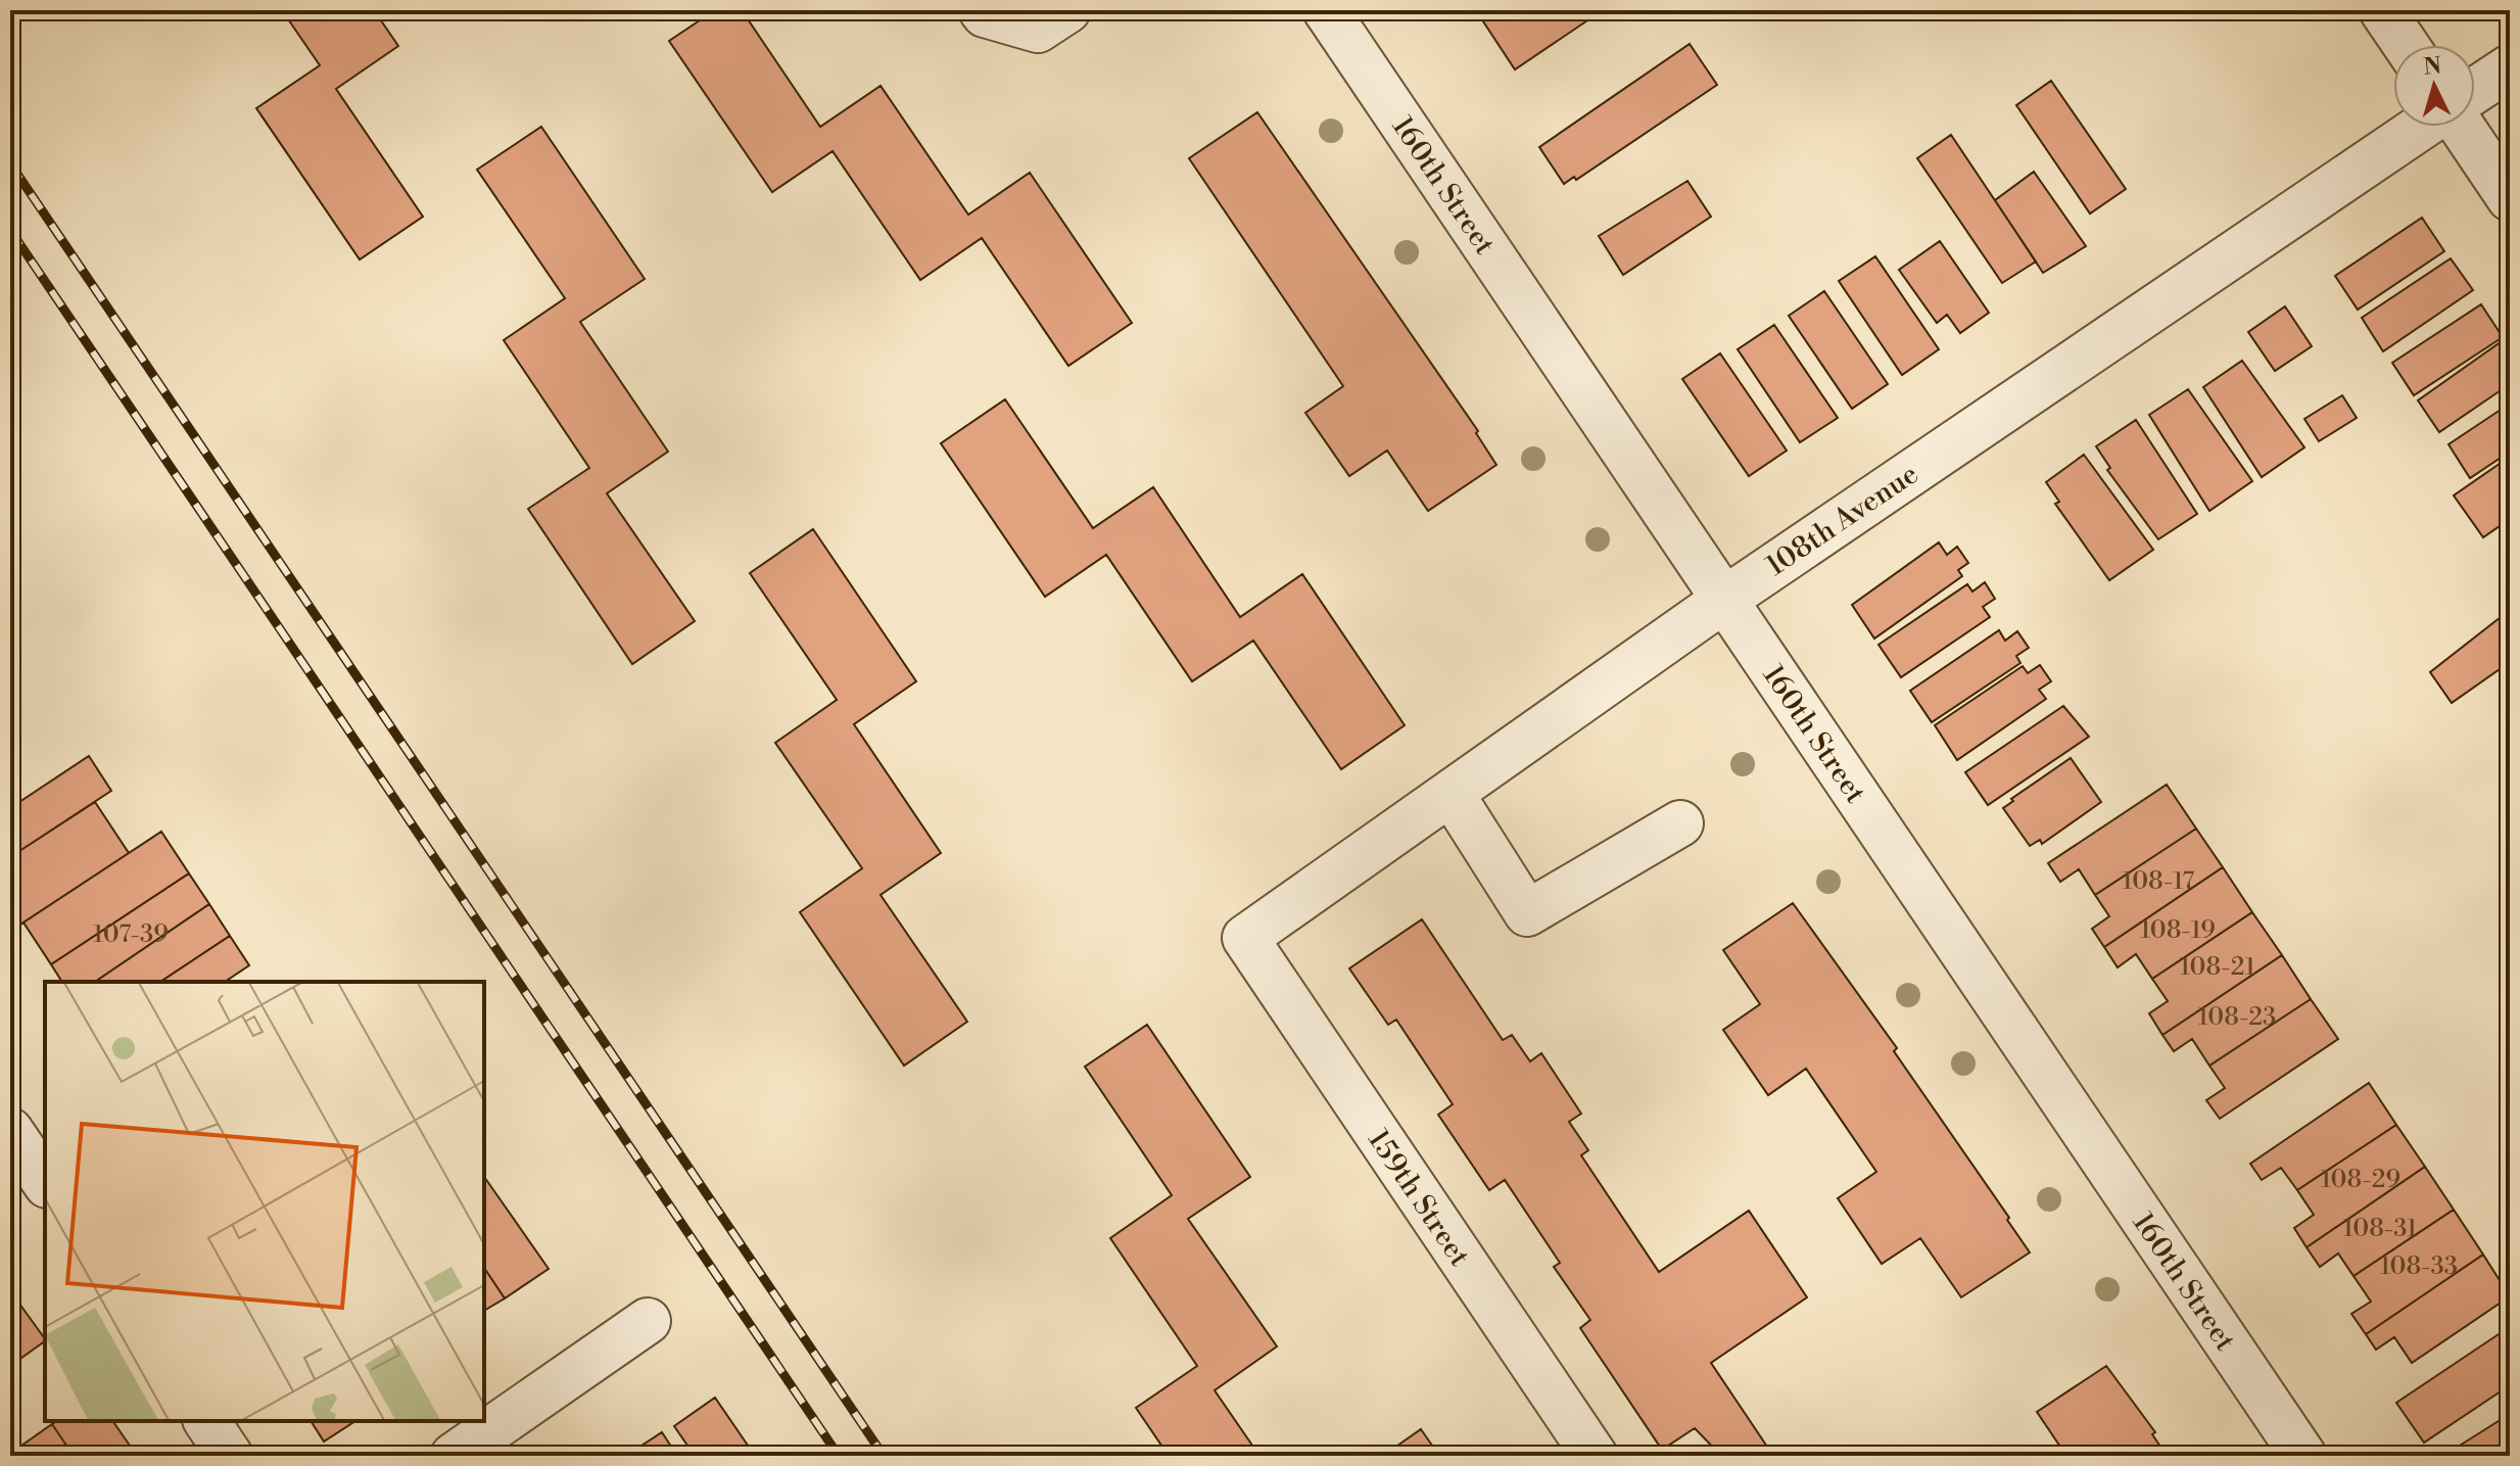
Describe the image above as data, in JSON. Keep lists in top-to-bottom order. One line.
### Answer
{"streets":{"street":["160th Street","108th Avenue","159th Street"]},"crossings":[["160th Street","108th Avenue"],["108th Avenue","159th Street"]],"house_numbers":["108-17","108-19","107-39","108-21","108-23","108-29","108-31","108-33"],"north":"top"}
